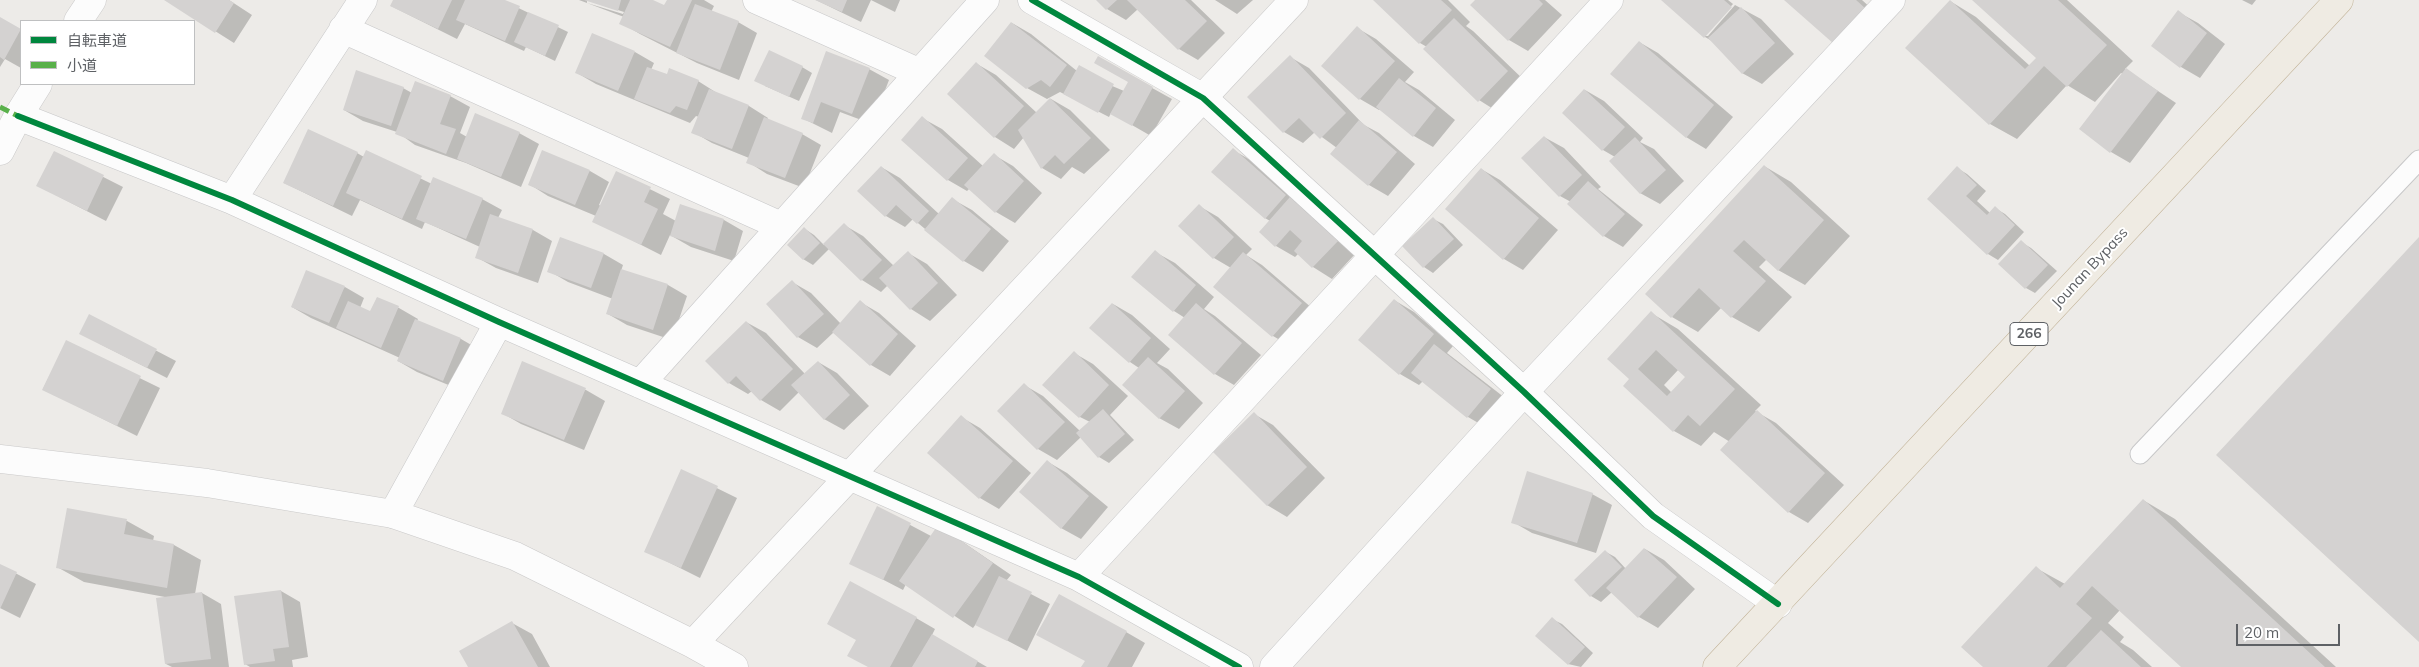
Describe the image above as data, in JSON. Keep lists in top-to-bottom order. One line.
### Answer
{"streets":{"highway":["Jounan Bypass","266"]},"legend":["自転車道","小道"],"scale_bar":"20 m"}
